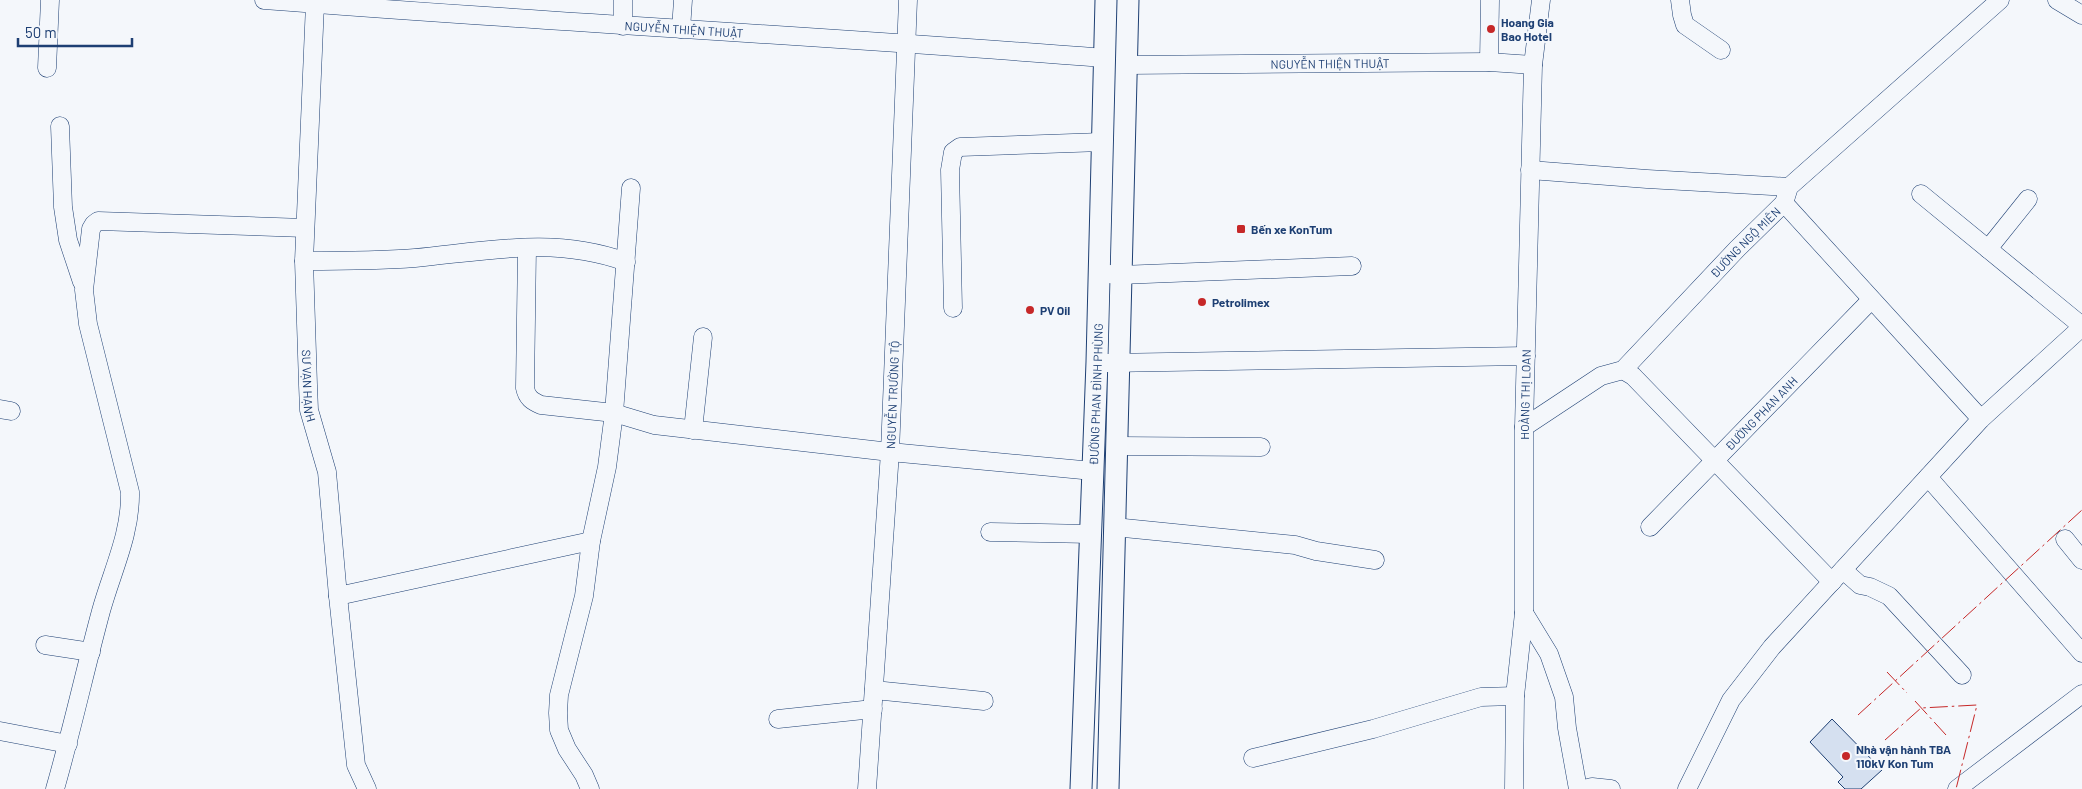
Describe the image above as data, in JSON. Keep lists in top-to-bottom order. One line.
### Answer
{"streets":{"main road":["ĐƯỜNG PHAN ĐÌNH PHÙNG"],"street":["NGUYỄN THIỆN THUẬT","ĐƯỜNG NGỘ MIÊN","SƯ VẠN HẠNH","HOÀNG THỊ LOAN","NGUYỄN TRƯỜNG TỘ","ĐƯỜNG PHAN ANH"]},"crossings":[["NGUYỄN THIỆN THUẬT","SƯ VẠN HẠNH"],["NGUYỄN THIỆN THUẬT","HOÀNG THỊ LOAN"],["NGUYỄN THIỆN THUẬT","NGUYỄN TRƯỜNG TỘ"],["NGUYỄN THIỆN THUẬT","ĐƯỜNG PHAN ĐÌNH PHÙNG"]],"places":{"other":["Hoang Gia Bao Hotel","Petrolimex","PV Oil","Nhà vận hành TBA 110kV Kon Tum"],"transit":["Bến xe KonTum"]},"scale_bar":"50 m"}
